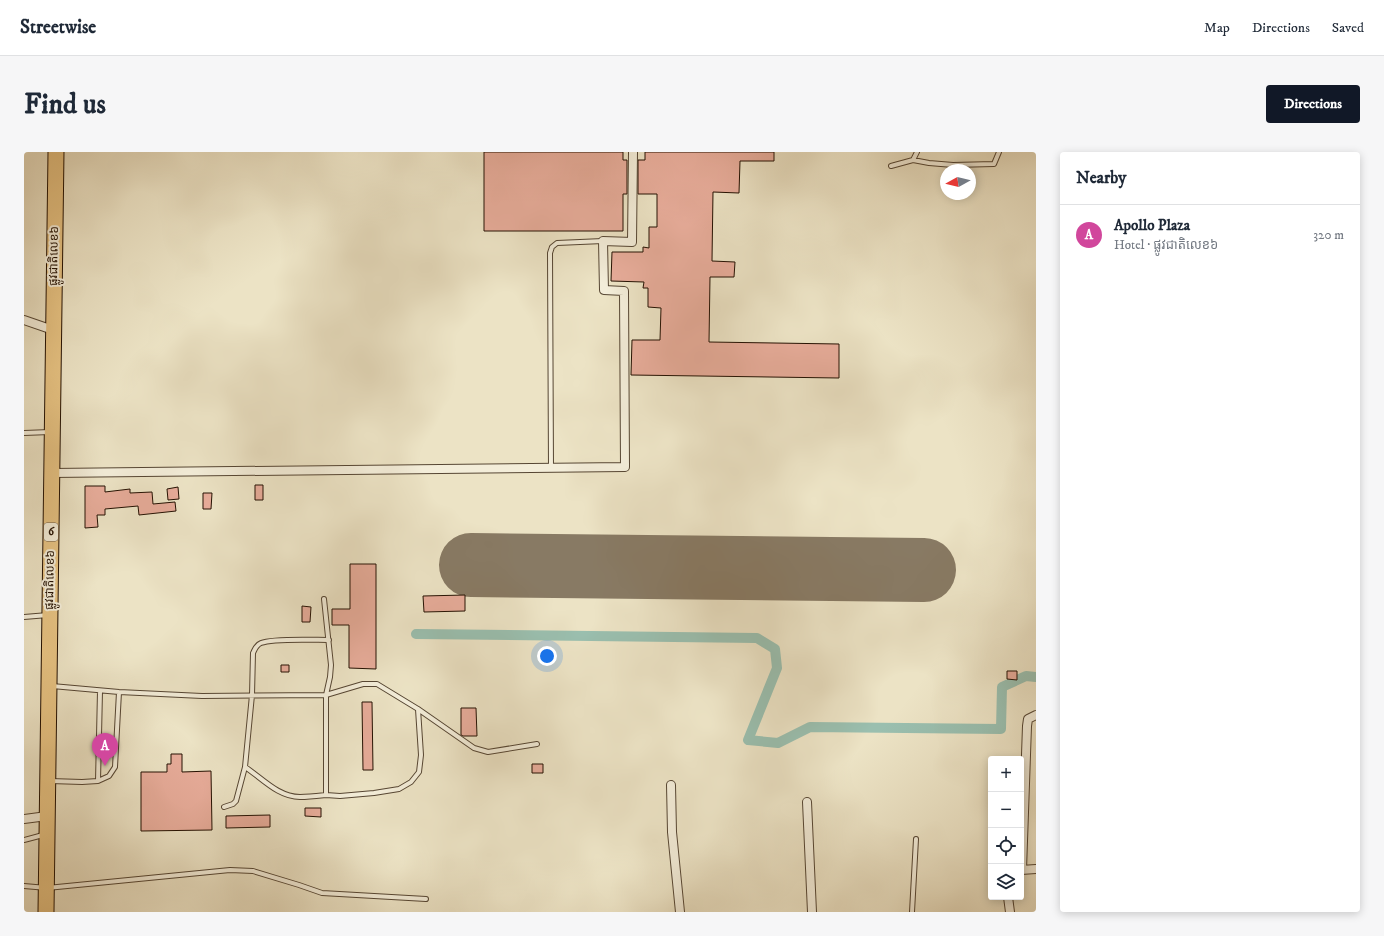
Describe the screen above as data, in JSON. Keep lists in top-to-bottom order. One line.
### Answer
{"streets":{"highway":["ផ្លូវជាតិលេខ៦","6"]},"north":"left","page":{"header":"Streetwise","nav":["Map","Directions","Saved"],"buttons":"Directions","title":"Find us","heading":"Nearby","list":[{"mark":"A","name":"Apollo Plaza","note":"Hotel · ផ្លូវជាតិលេខ៦","value":"320 m"}],"pins":"A","map_buttons":["+","−"]}}
